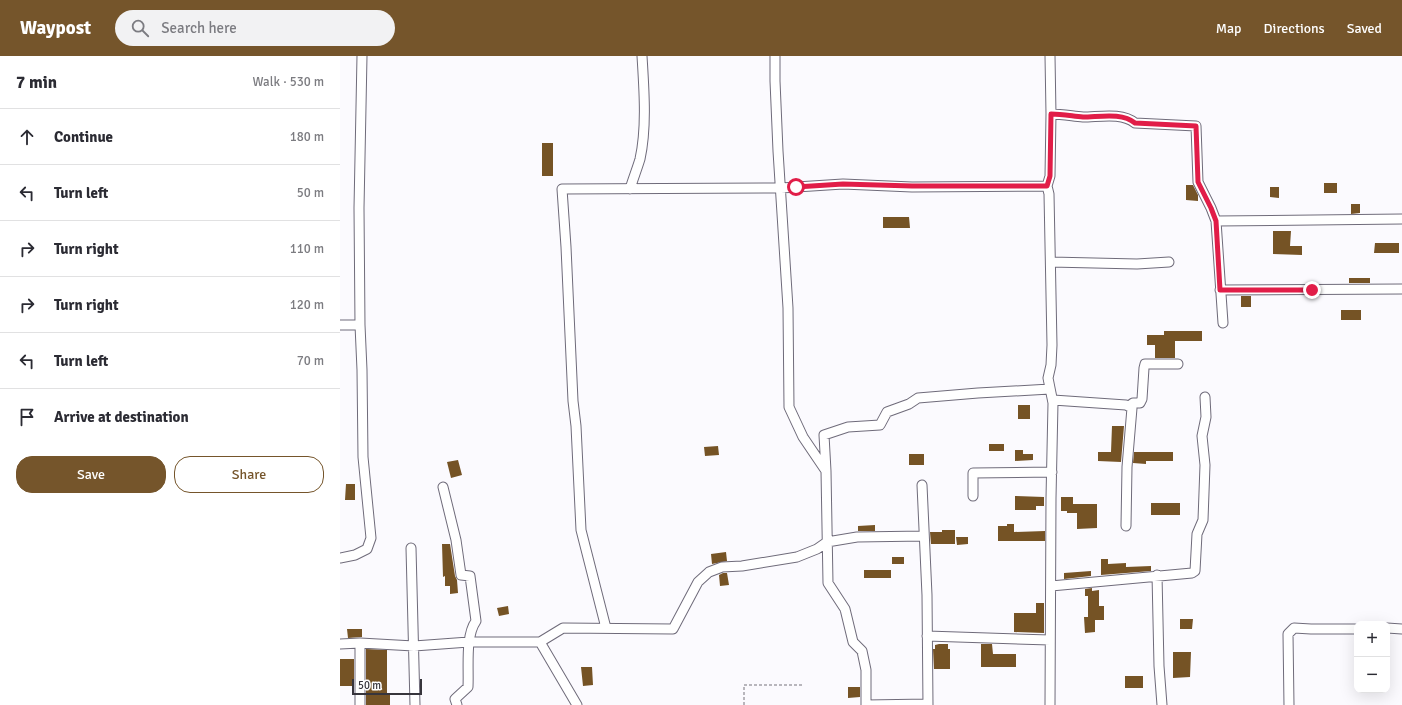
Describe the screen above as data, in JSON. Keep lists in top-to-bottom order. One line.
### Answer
{"scale_bar":"50 m","page":{"header":"Waypost","search":"Search here","nav":["Map","Directions","Saved"],"heading":["7 min","Walk · 530 m"],"list":[["Continue","180 m"],["Turn left","50 m"],["Turn right","110 m"],["Turn right","120 m"],["Turn left","70 m"],"Arrive at destination"],"buttons":["Save","Share"],"map_buttons":["+","−"],"scale":"50 m"}}
